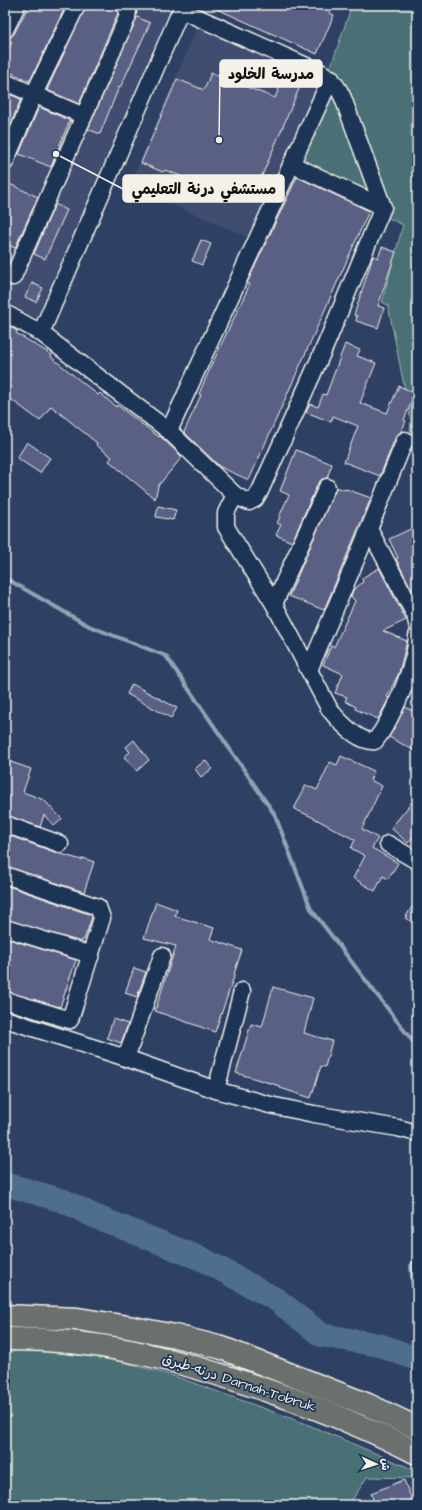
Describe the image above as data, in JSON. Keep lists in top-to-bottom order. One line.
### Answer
{"streets":{"highway":["درنه-طبرق Darnah-Tobruk"]},"places":["مدرسة الخلود","مستشفي درنة التعليمي"],"north":"right"}
